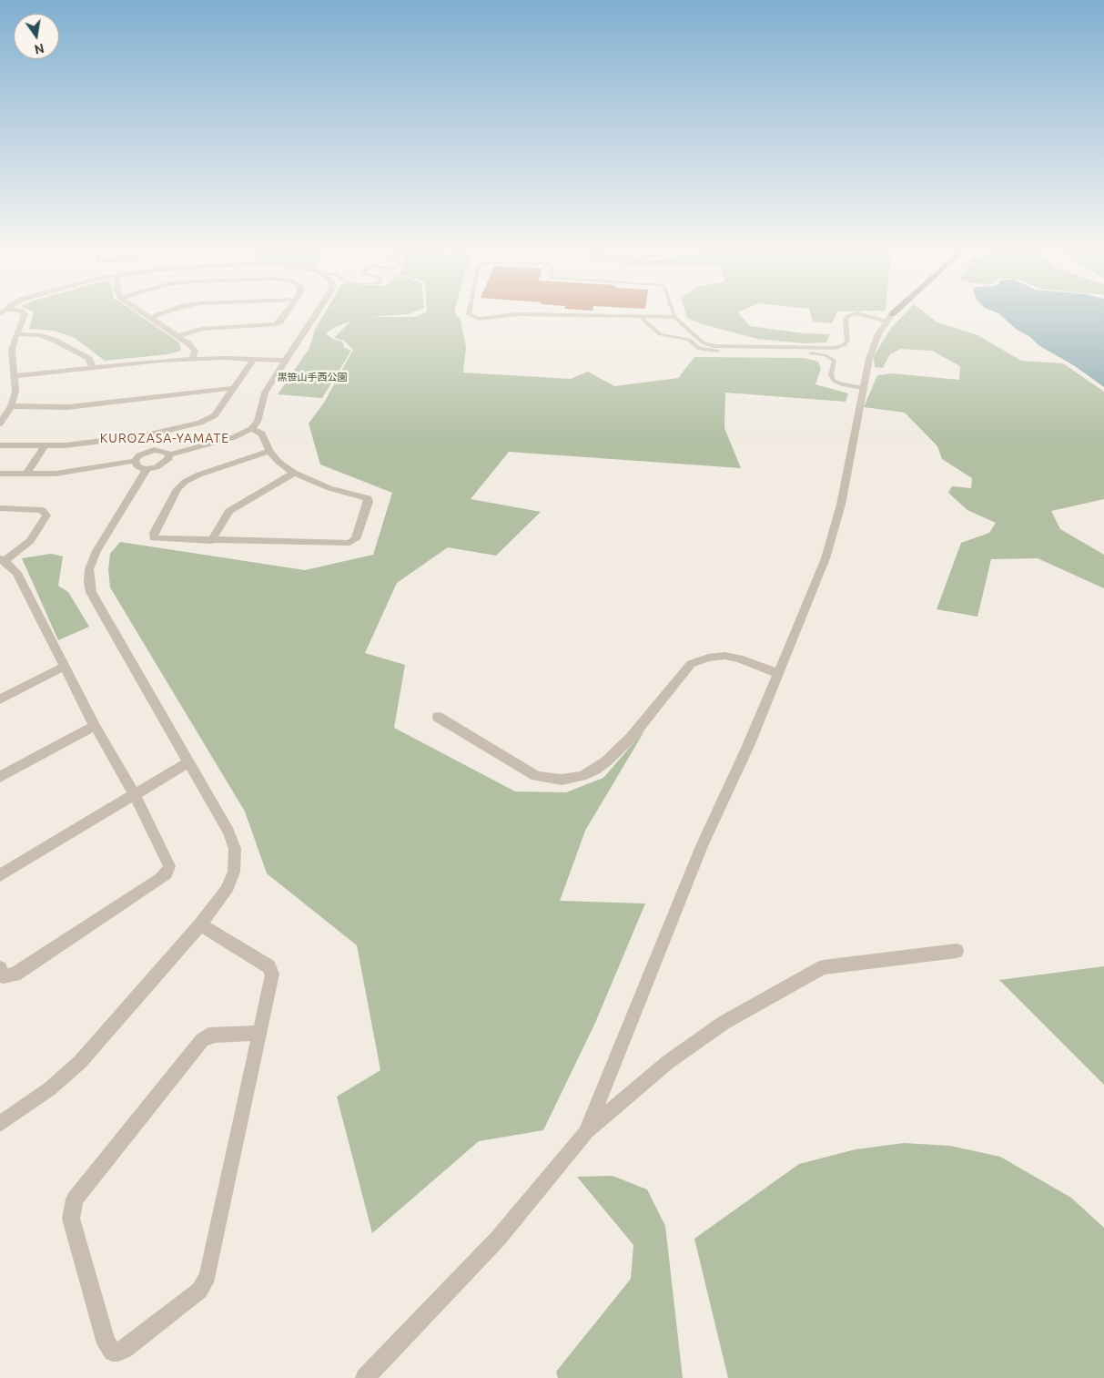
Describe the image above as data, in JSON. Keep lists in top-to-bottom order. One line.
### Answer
{"districts":["KUROZASA-YAMATE"],"parks":["黒笹山手西公園"],"north":"bottom"}
